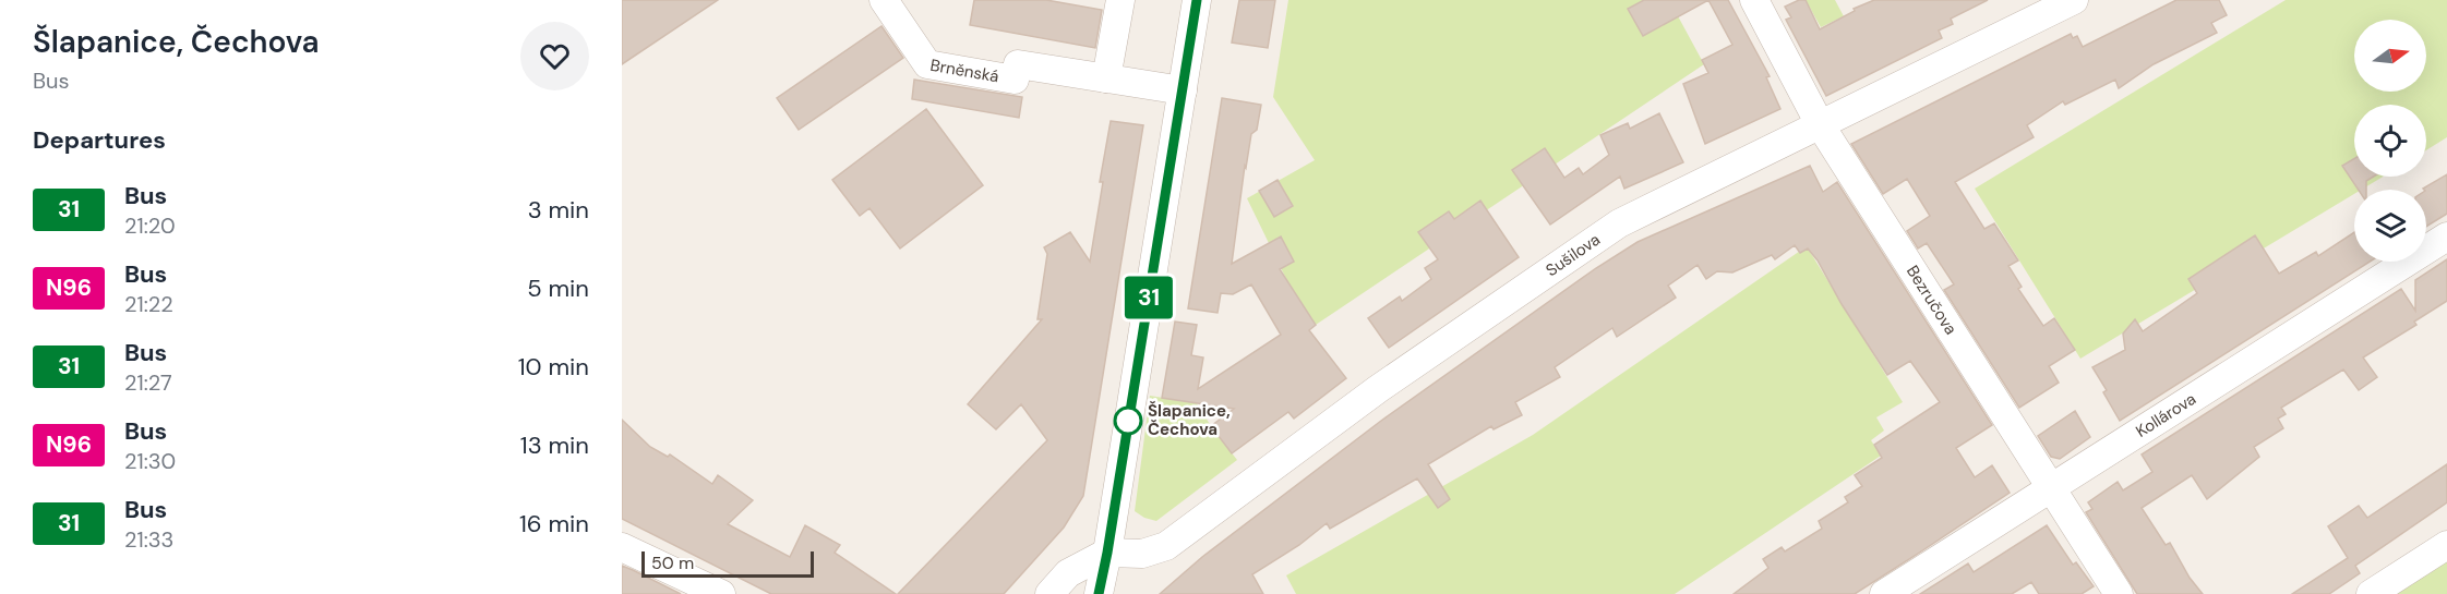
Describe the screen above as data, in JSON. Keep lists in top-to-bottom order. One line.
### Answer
{"streets":{"street":["Brněnská","Sušilova","Bezručova","Kollárova"]},"crossings":[["Sušilova","Bezručova"],["Bezručova","Kollárova"]],"places":["Šlapanice, Čechova"],"lines":["bus line 31"],"scale_bar":"50 m","north":"right","page":{"heading":[["Šlapanice, Čechova","Bus"],"Departures"],"on_map":"31","list":[{"mark":"31","name":"Bus","note":"21:20","value":"3 min"},{"mark":"N96","name":"Bus","note":"21:22","value":"5 min"},{"mark":"31","name":"Bus","note":"21:27","value":"10 min"},{"mark":"N96","name":"Bus","note":"21:30","value":"13 min"},{"mark":"31","name":"Bus","note":"21:33","value":"16 min"}],"scale":"50 m"}}
